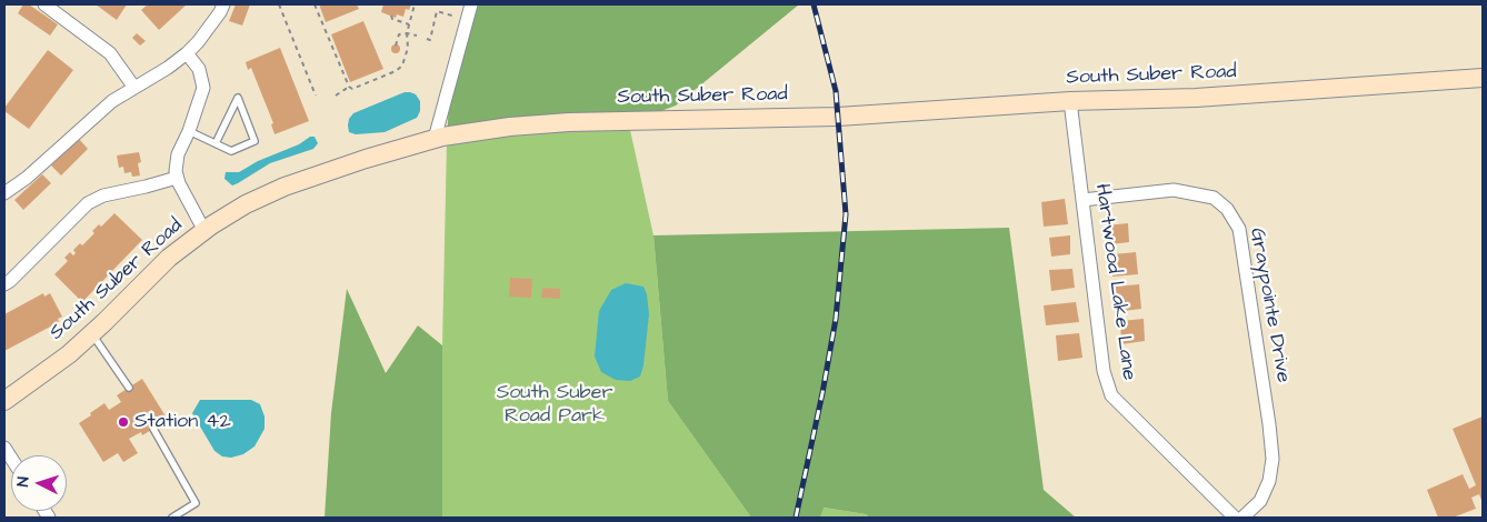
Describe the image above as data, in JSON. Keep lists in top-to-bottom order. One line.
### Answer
{"streets":{"street":["South Suber Road","Hartwood Lake Lane","Graypointe Drive"]},"crossings":[["South Suber Road","Hartwood Lake Lane"],["Hartwood Lake Lane","Graypointe Drive"]],"parks":["South Suber Road Park"],"places":["Station 42"],"north":"left"}
